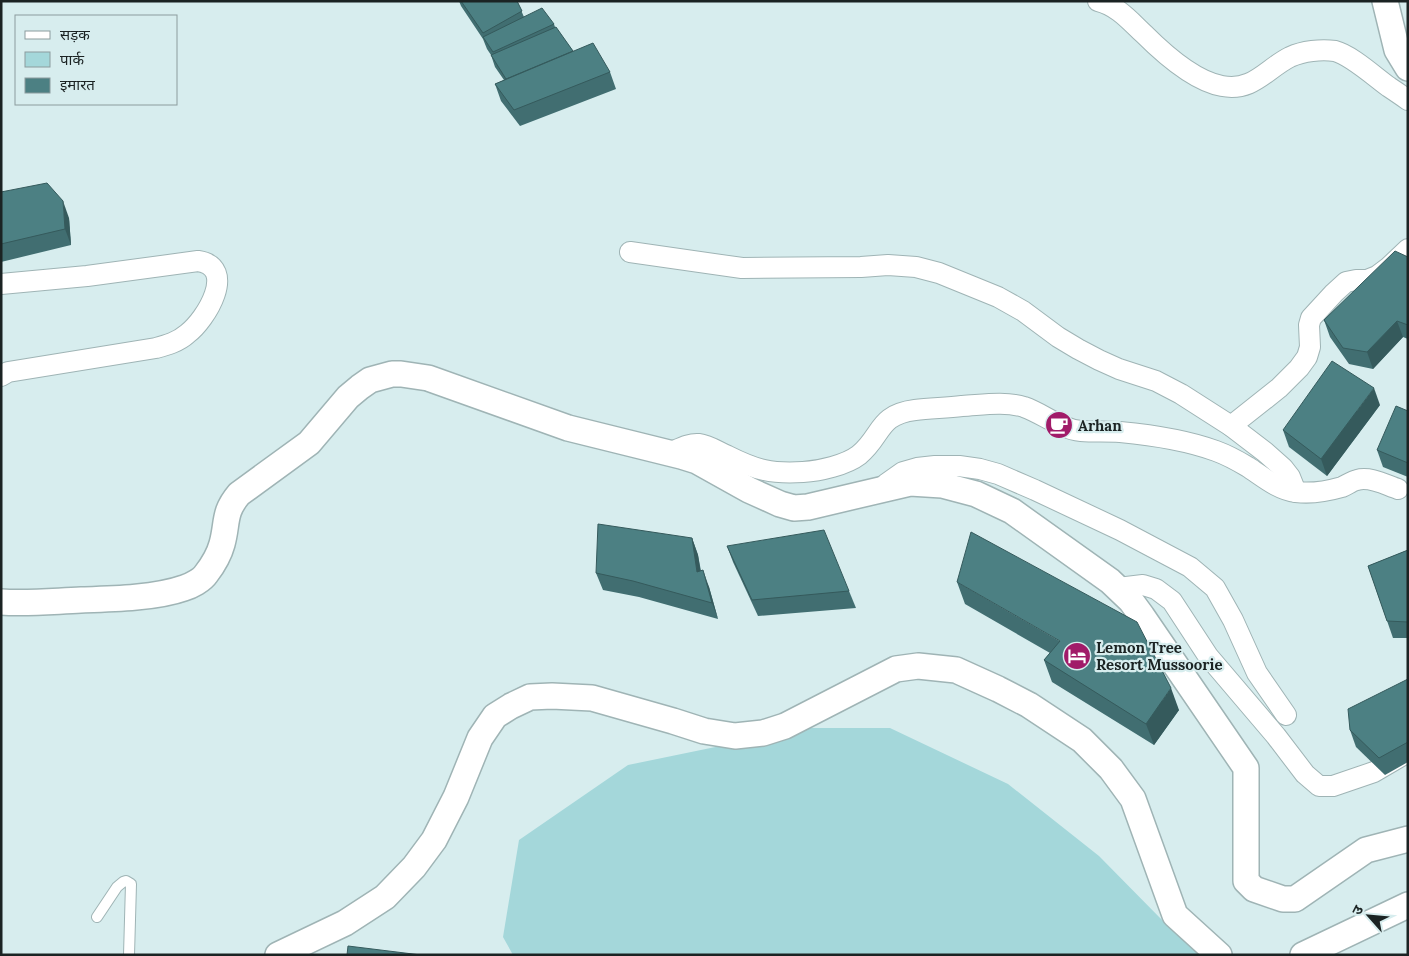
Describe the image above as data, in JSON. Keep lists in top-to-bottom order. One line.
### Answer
{"places":{"cafe":["Arhan"],"hotel":["Lemon Tree Resort Mussoorie"]},"legend":["सड़क","पार्क","इमारत"],"north":"top left"}
